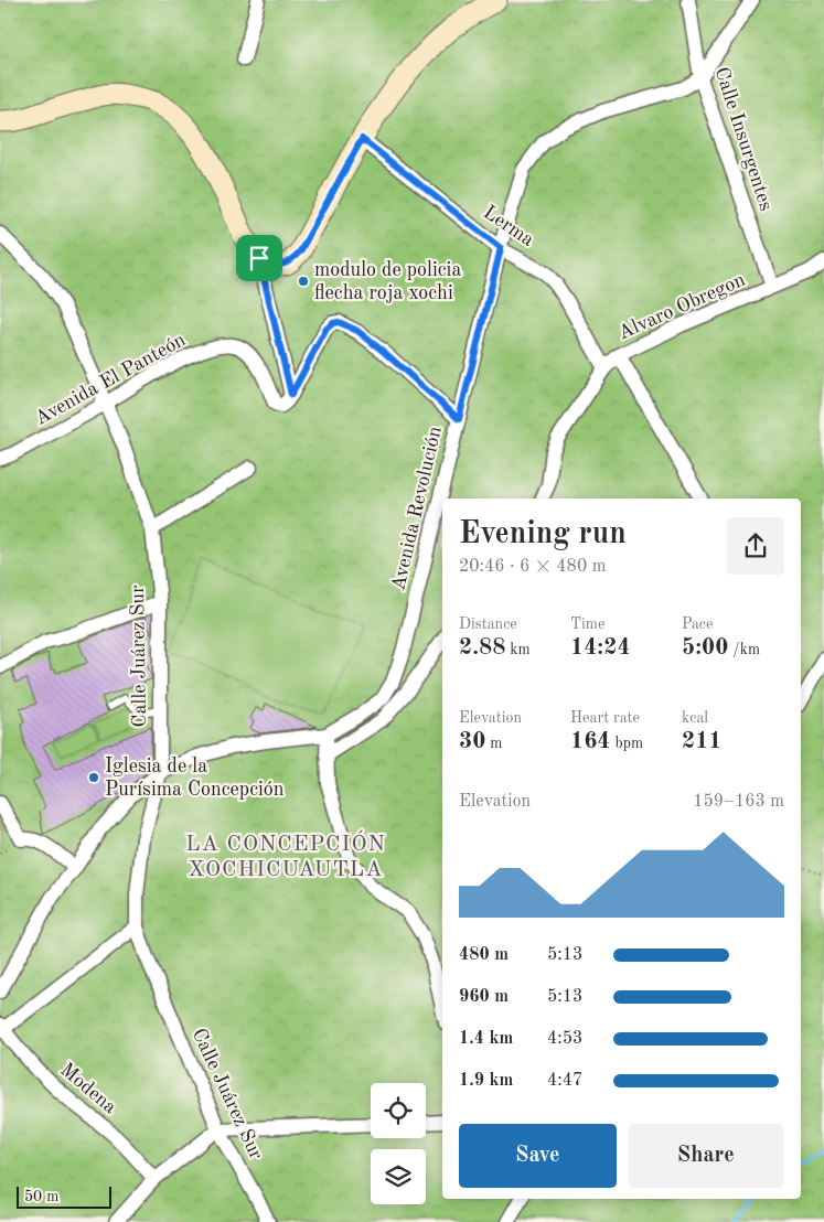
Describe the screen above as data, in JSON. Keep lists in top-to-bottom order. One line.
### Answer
{"streets":{"street":["Calle Insurgentes","Lerma","Alvaro Obregon","Avenida El Panteón","Avenida Revolución","Calle Juárez Sur","Modena"]},"crossings":[["Calle Insurgentes","Alvaro Obregon"],["Calle Insurgentes","Avenida Revolución"],["Lerma","Alvaro Obregon"],["Lerma","Avenida Revolución"],["Avenida El Panteón","Calle Juárez Sur"]],"districts":["LA CONCEPCIÓN XOCHICUAUTLA"],"places":["modulo de policia flecha roja xochi","Iglesia de la Purísima Concepción"],"scale_bar":"50 m","page":{"heading":["Evening run","20:46 · 6 × 480 m"],"stats":[["Distance","2.88 km"],["Time","14:24"],["Pace","5:00 /km"],["Elevation","30 m"],["Heart rate","164 bpm"],["kcal","211"]],"chart":["Elevation","159–163 m"],"list":[{"name":"480 m","note":"5:13"},{"name":"960 m","note":"5:13"},{"name":"1.4 km","note":"4:53"},{"name":"1.9 km","note":"4:47"}],"buttons":["Save","Share"],"scale":"50 m"}}
